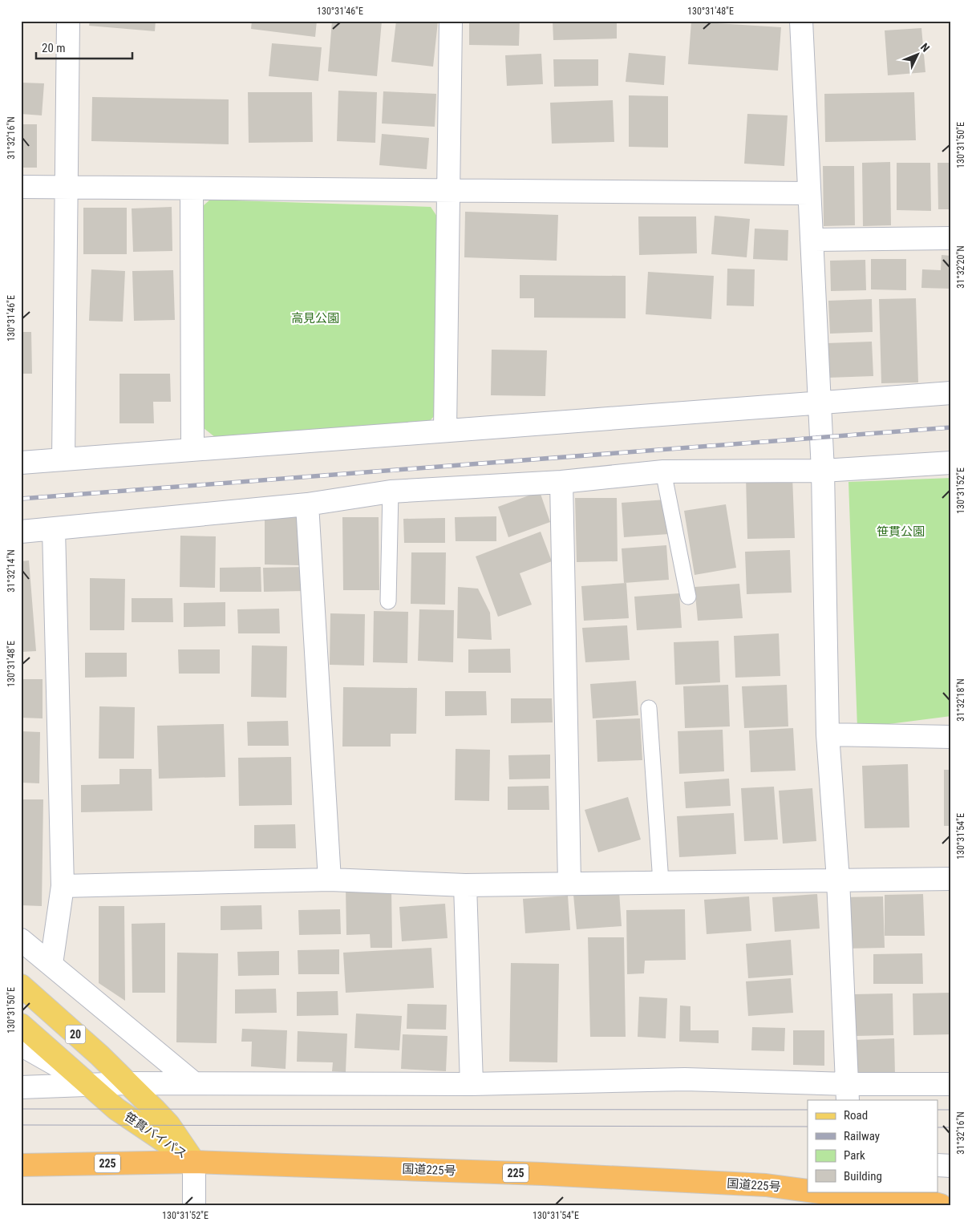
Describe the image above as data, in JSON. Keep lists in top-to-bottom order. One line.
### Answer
{"streets":{"highway":["225","国道225号"],"main road":["20","笹貫バイパス"]},"crossings":[["笹貫バイパス","国道225号"]],"parks":["高見公園","笹貫公園"],"legend":["Road","Railway","Park","Building"],"scale_bar":"20 m","north":"top right","coordinates":["130°31'46\"E","130°31'48\"E","31°32'16\"N","130°31'50\"E","31°32'20\"N","130°31'52\"E","31°32'14\"N","31°32'18\"N","130°31'54\"E"]}
